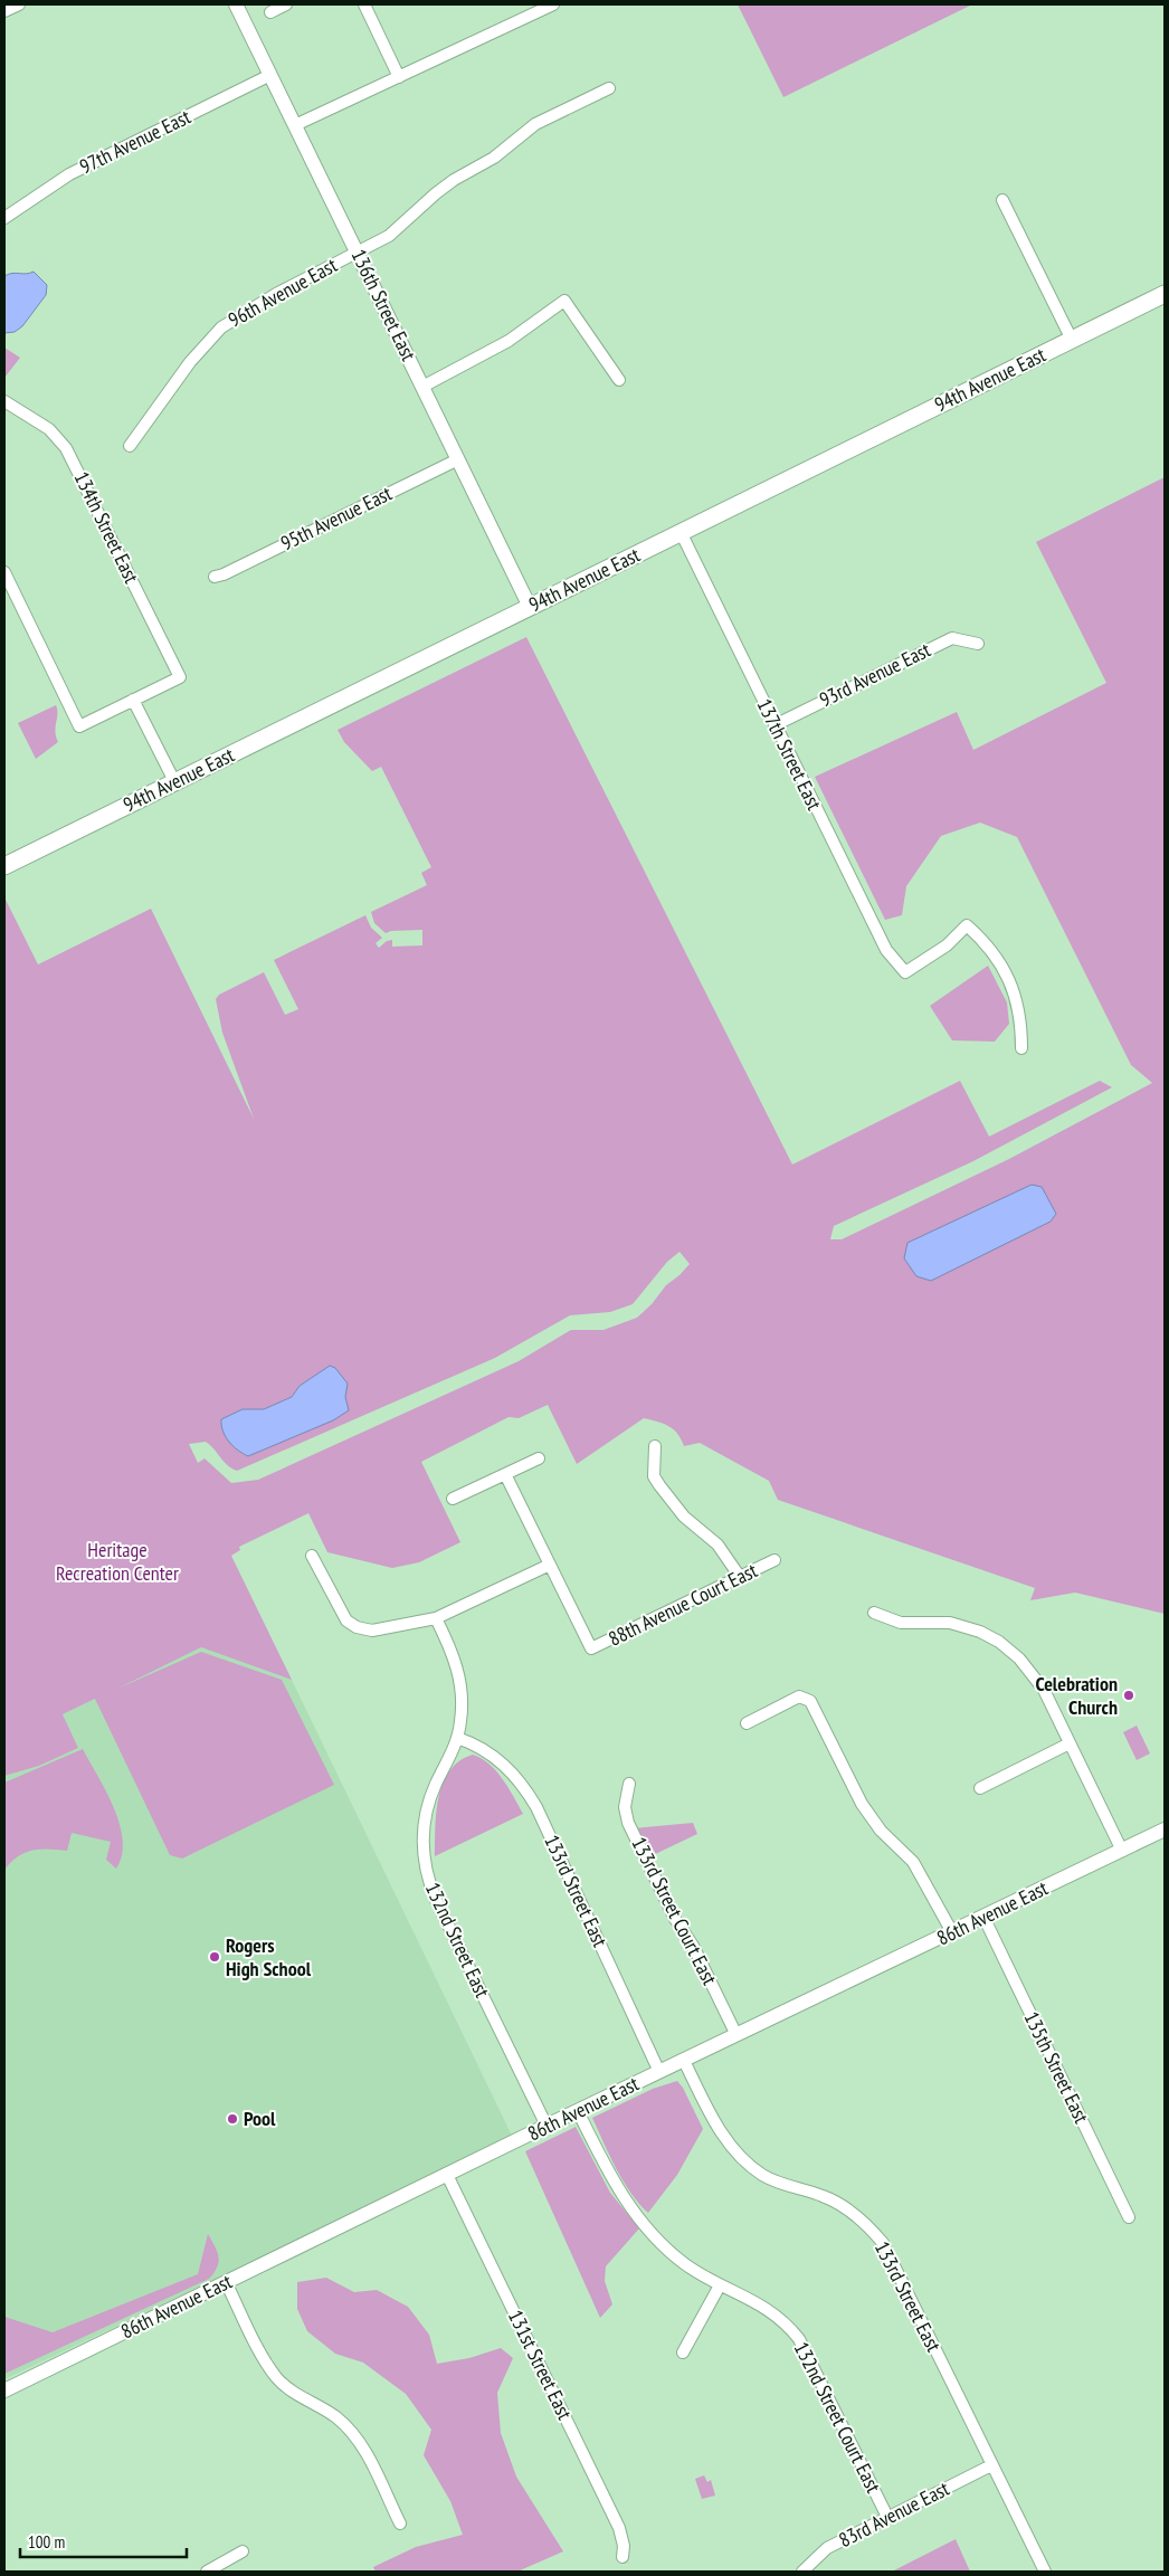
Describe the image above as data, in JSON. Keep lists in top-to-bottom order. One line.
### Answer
{"streets":{"main road":["94th Avenue East"],"street":["97th Avenue East","96th Avenue East","136th Street East","95th Avenue East","134th Street East","93rd Avenue East","137th Street East","88th Avenue Court East","133rd Street East","133rd Street Court East","86th Avenue East","132nd Street East","135th Street East","131st Street East","132nd Street Court East","83rd Avenue East"]},"crossings":[["97th Avenue East","136th Street East"],["96th Avenue East","136th Street East"],["136th Street East","94th Avenue East"],["136th Street East","95th Avenue East"],["94th Avenue East","137th Street East"],["93rd Avenue East","137th Street East"],["133rd Street East","86th Avenue East"],["133rd Street East","132nd Street East"],["133rd Street East","83rd Avenue East"],["133rd Street Court East","86th Avenue East"],["86th Avenue East","132nd Street East"],["86th Avenue East","135th Street East"],["86th Avenue East","131st Street East"],["86th Avenue East","132nd Street Court East"],["132nd Street Court East","83rd Avenue East"]],"parks":["Heritage Recreation Center"],"places":["Celebration Church","Rogers High School","Pool"],"scale_bar":"100 m"}
